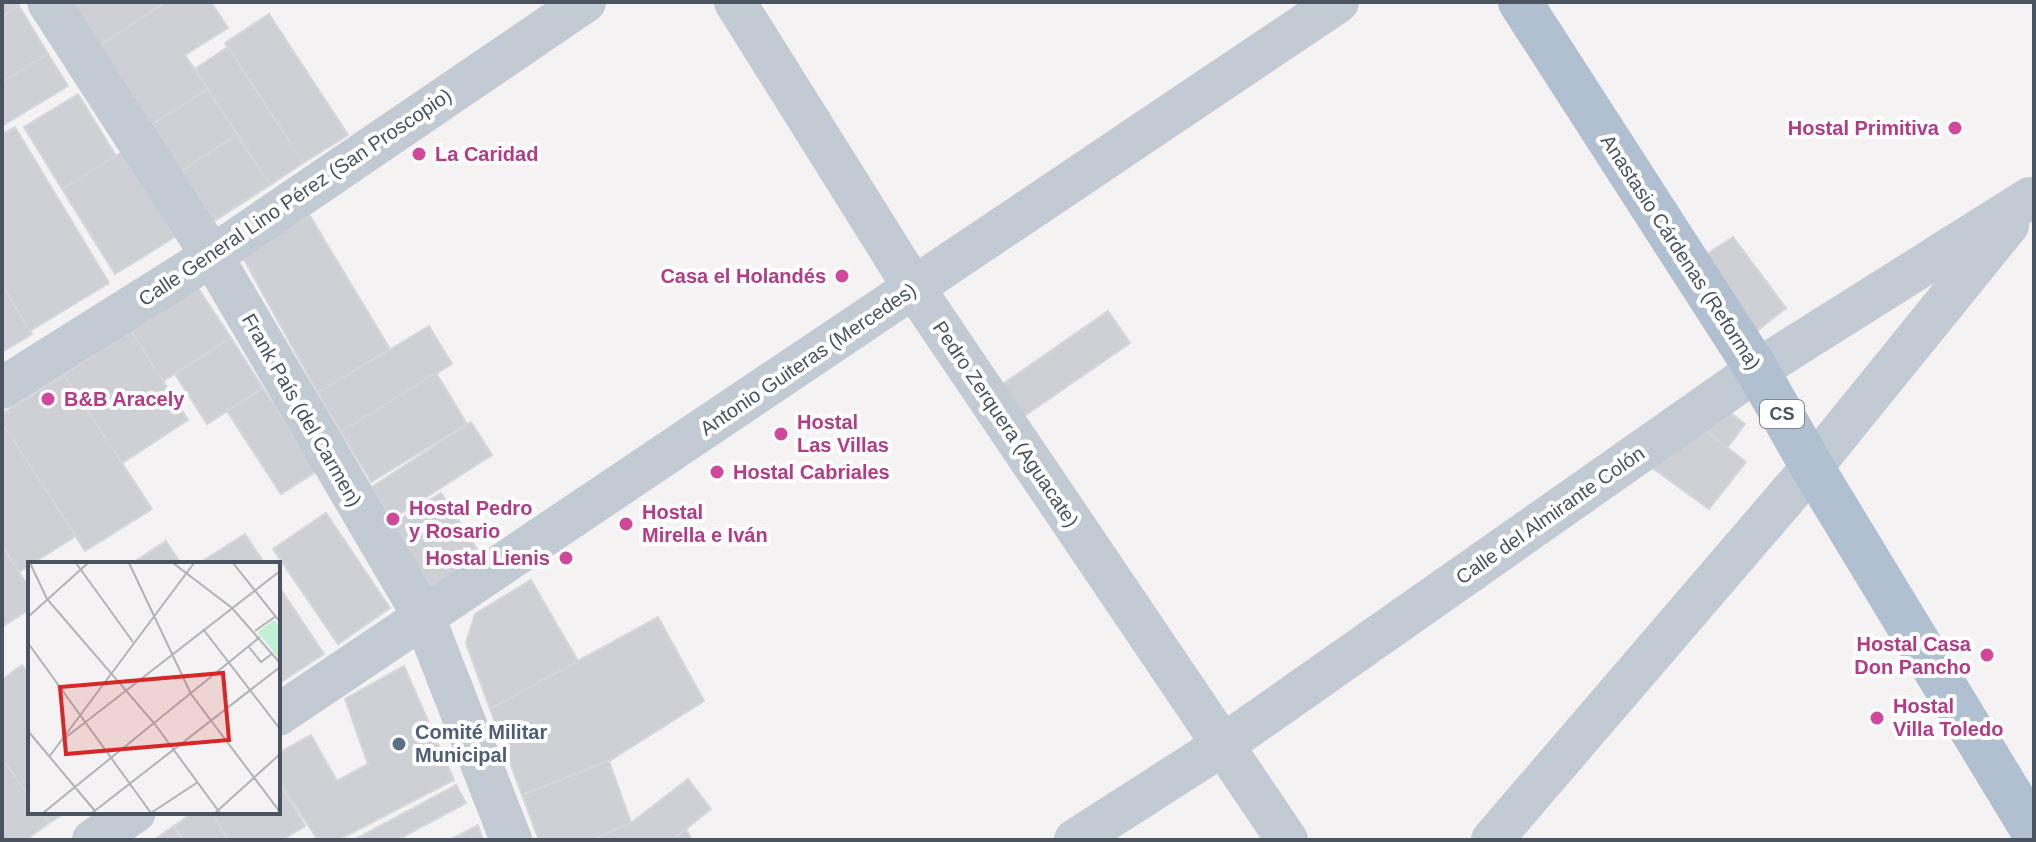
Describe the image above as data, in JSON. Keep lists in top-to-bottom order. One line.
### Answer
{"streets":{"main road":["Anastasio Cárdenas (Reforma)","CS"],"street":["Calle General Lino Pérez (San Proscopio)","Antonio Guiteras (Mercedes)","Frank País (del Carmen)","Pedro Zerquera (Aguacate)","Calle del Almirante Colón"]},"crossings":[["Calle General Lino Pérez (San Proscopio)","Frank País (del Carmen)"],["Anastasio Cárdenas (Reforma)","Calle del Almirante Colón"],["Antonio Guiteras (Mercedes)","Frank País (del Carmen)"],["Antonio Guiteras (Mercedes)","Pedro Zerquera (Aguacate)"],["Pedro Zerquera (Aguacate)","Calle del Almirante Colón"]],"places":["Hostal Primitiva","La Caridad","Casa el Holandés","B&B Aracely","Hostal Las Villas","Hostal Cabriales","Hostal Pedro y Rosario","Hostal Mirella e Iván","Hostal Lienis","Hostal Casa Don Pancho","Hostal Villa Toledo","Comité Militar Municipal"]}
